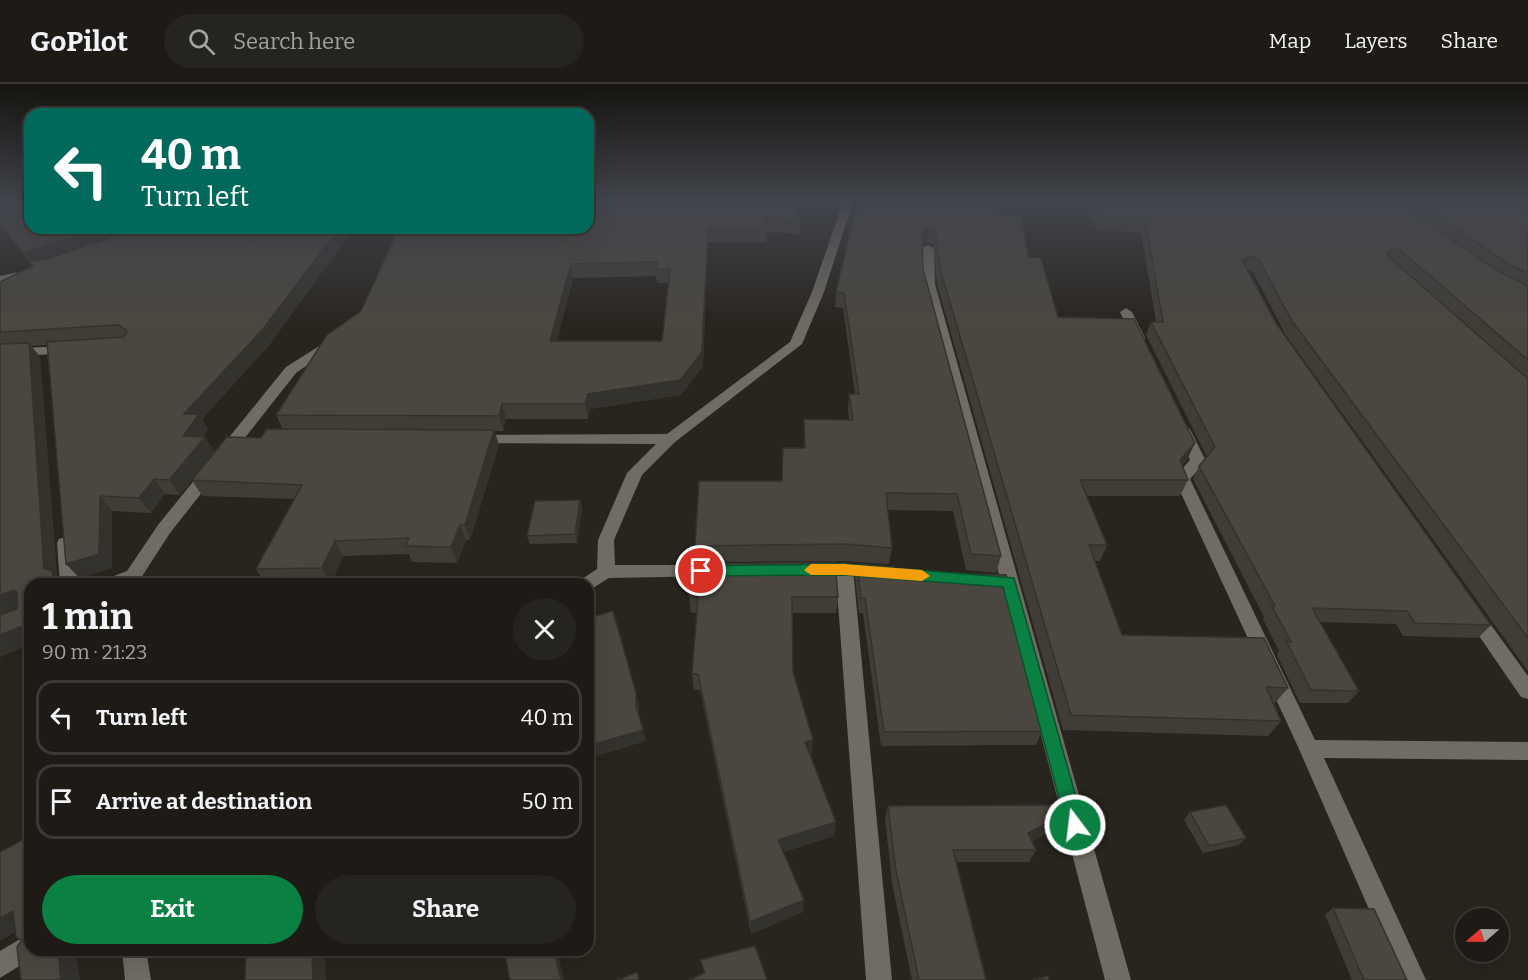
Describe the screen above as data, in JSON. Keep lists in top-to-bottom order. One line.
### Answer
{"north":"left","page":{"header":"GoPilot","search":"Search here","nav":["Map","Layers","Share"],"turn":["40 m","Turn left"],"heading":["1 min","90 m · 21:23"],"list":[{"name":"Turn left","value":"40 m"},{"name":"Arrive at destination","value":"50 m"}],"buttons":["Exit","Share"]}}
